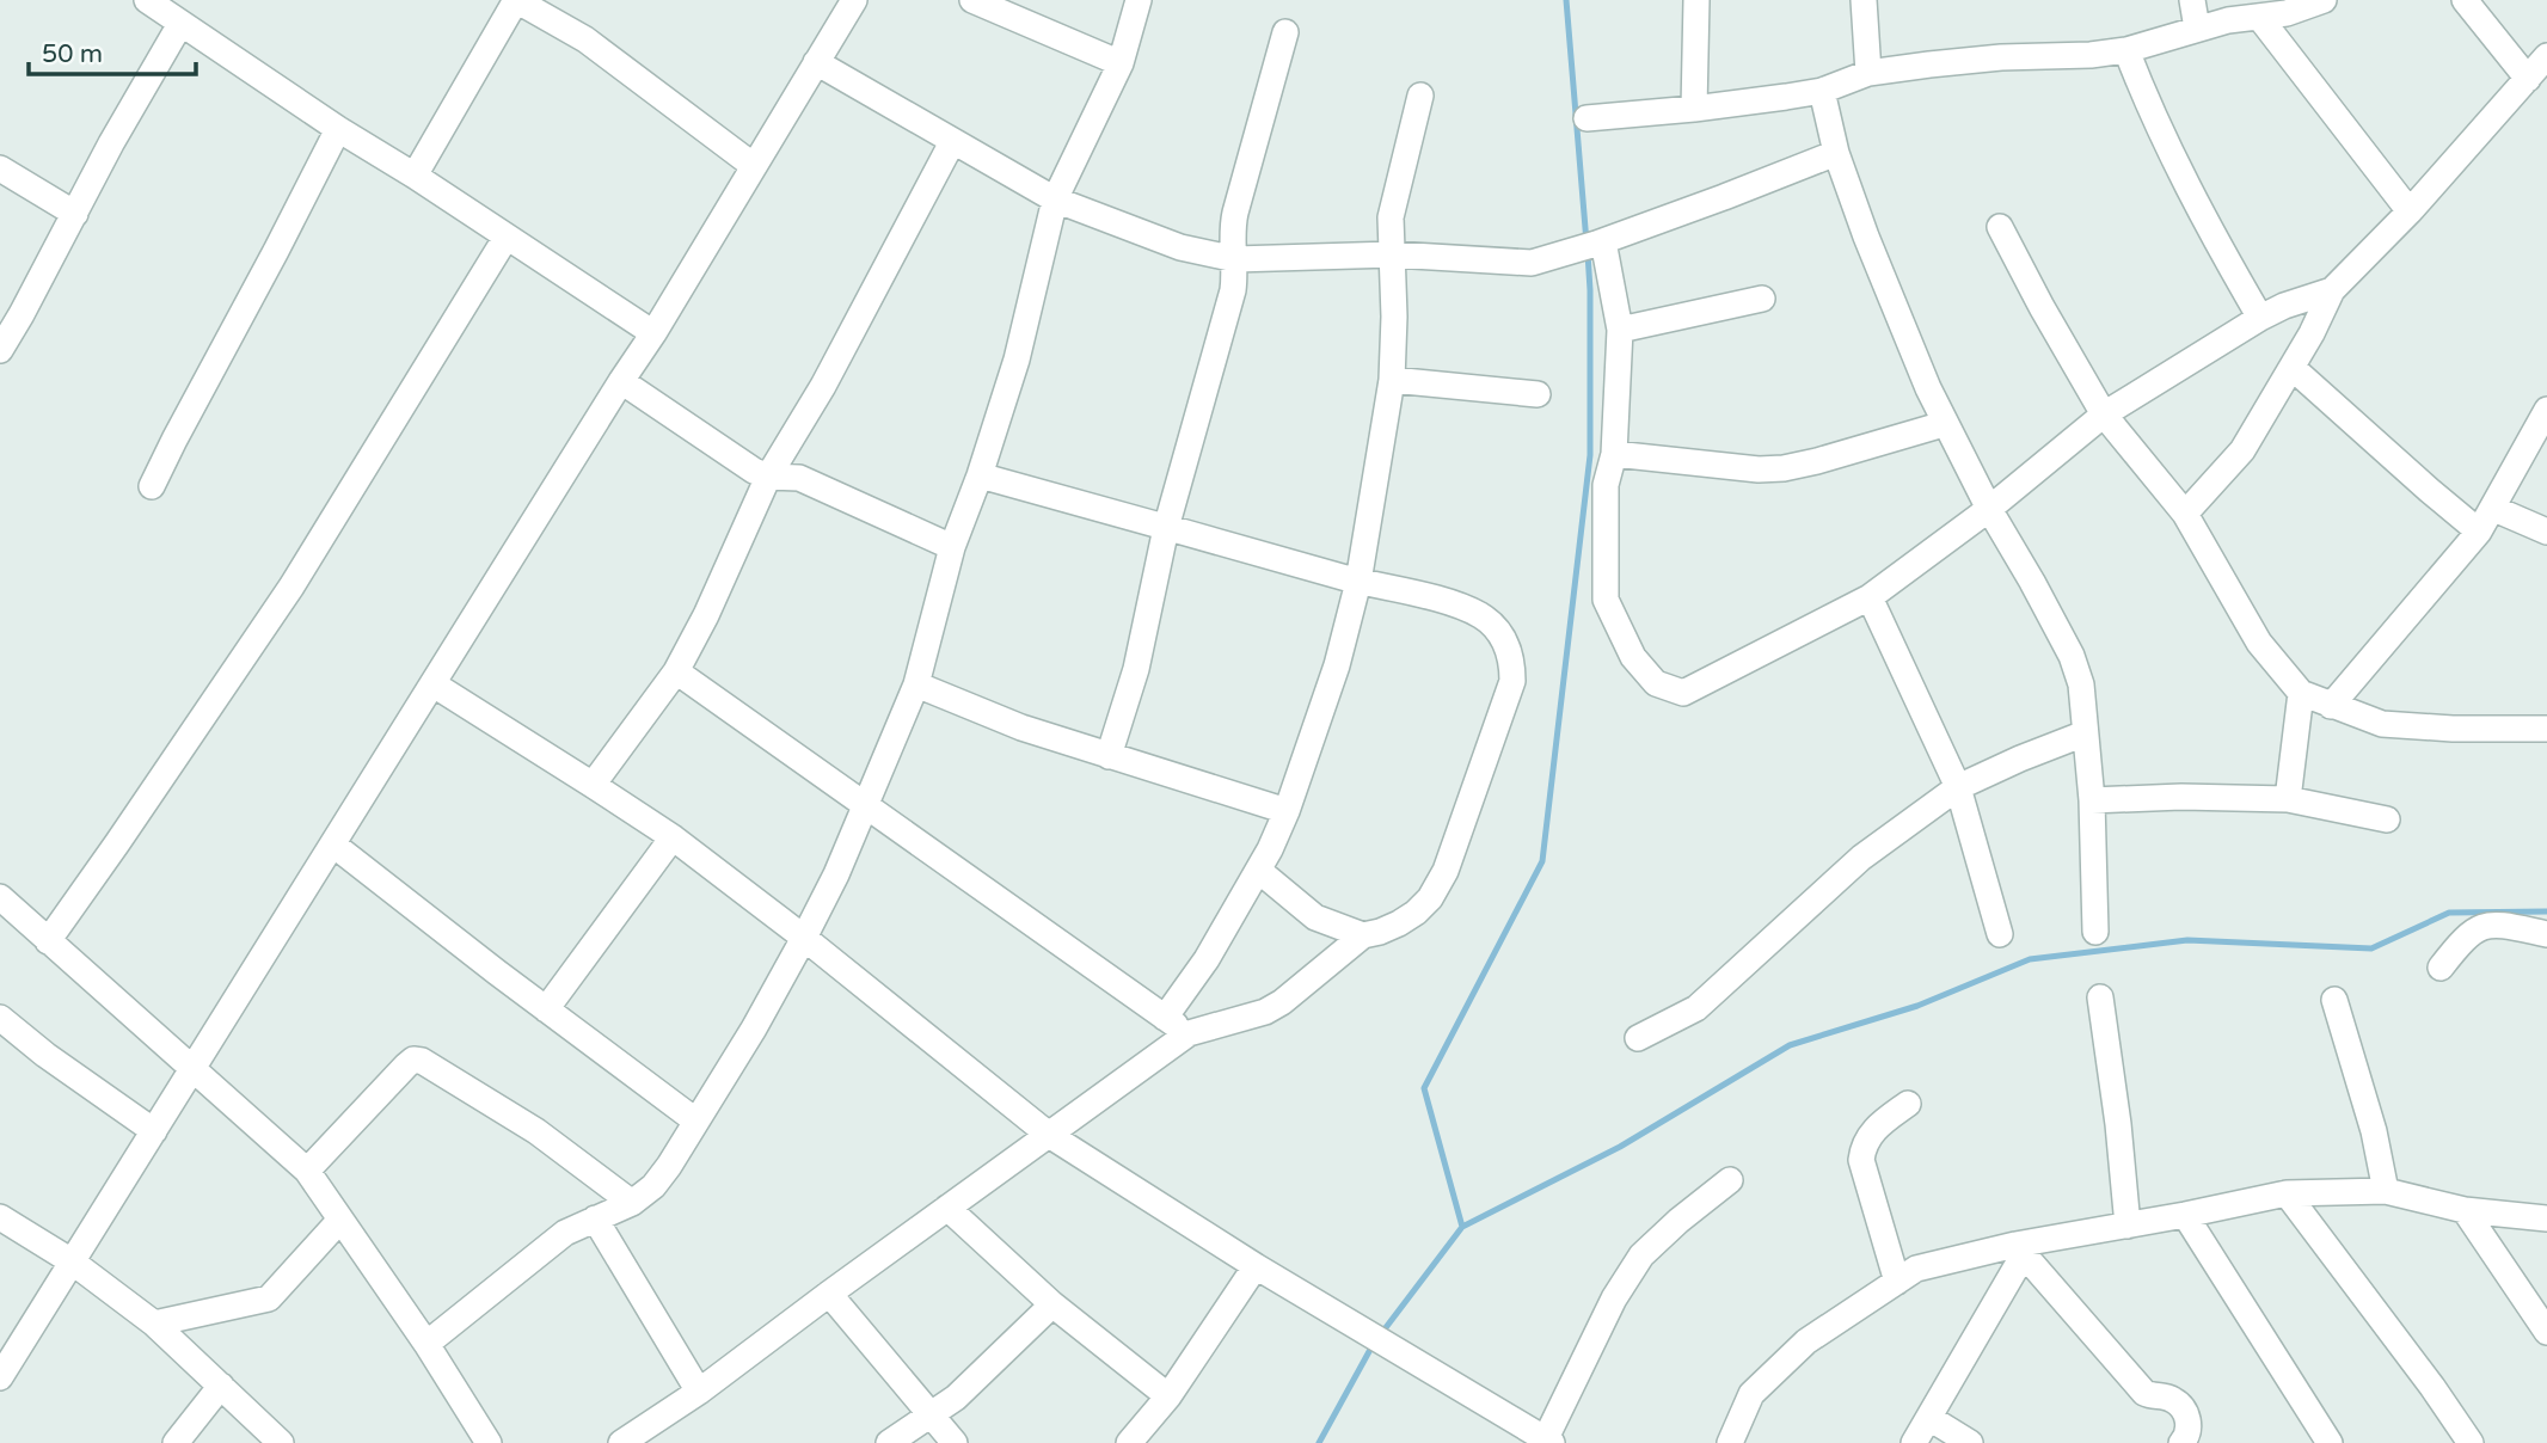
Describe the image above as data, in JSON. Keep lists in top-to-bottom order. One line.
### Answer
{"scale_bar":"50 m"}
